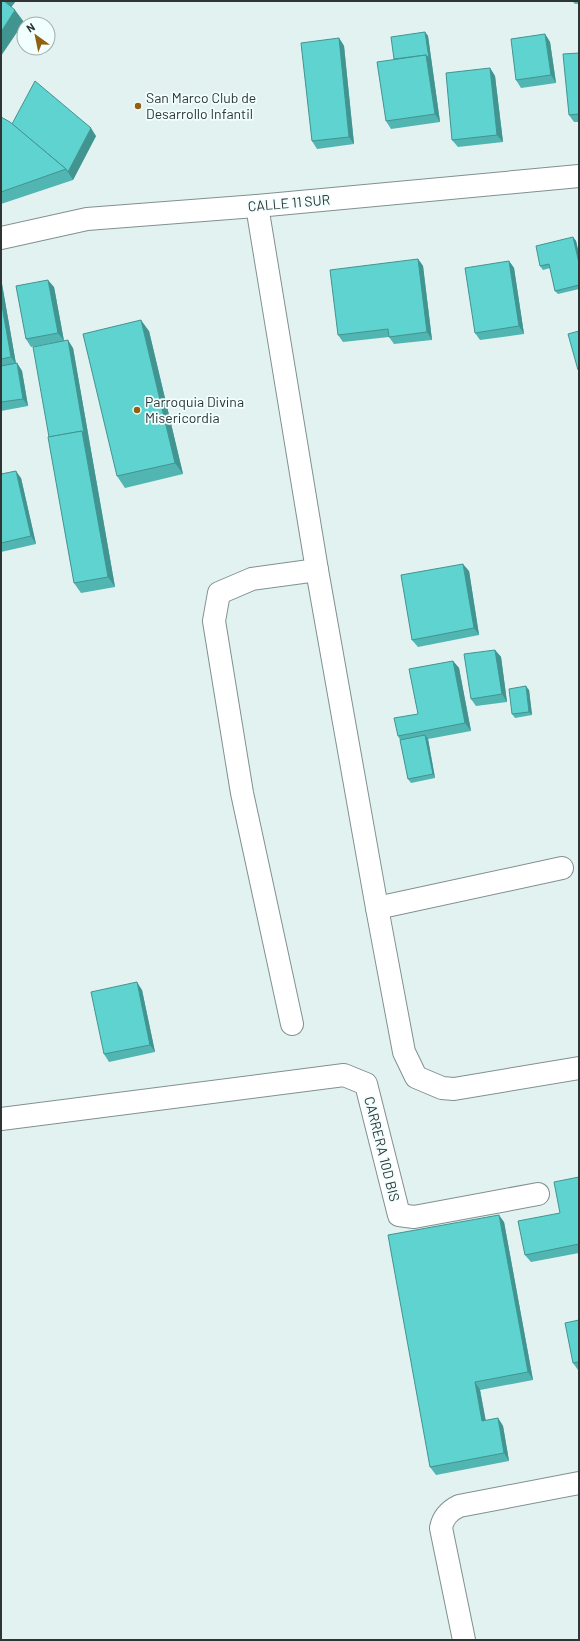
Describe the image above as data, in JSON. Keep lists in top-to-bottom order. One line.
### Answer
{"streets":{"street":["CALLE 11 SUR","CARRERA 10D BIS"]},"places":["San Marco Club de Desarrollo Infantil","Parroquia Divina Misericordia"],"north":"top left"}
